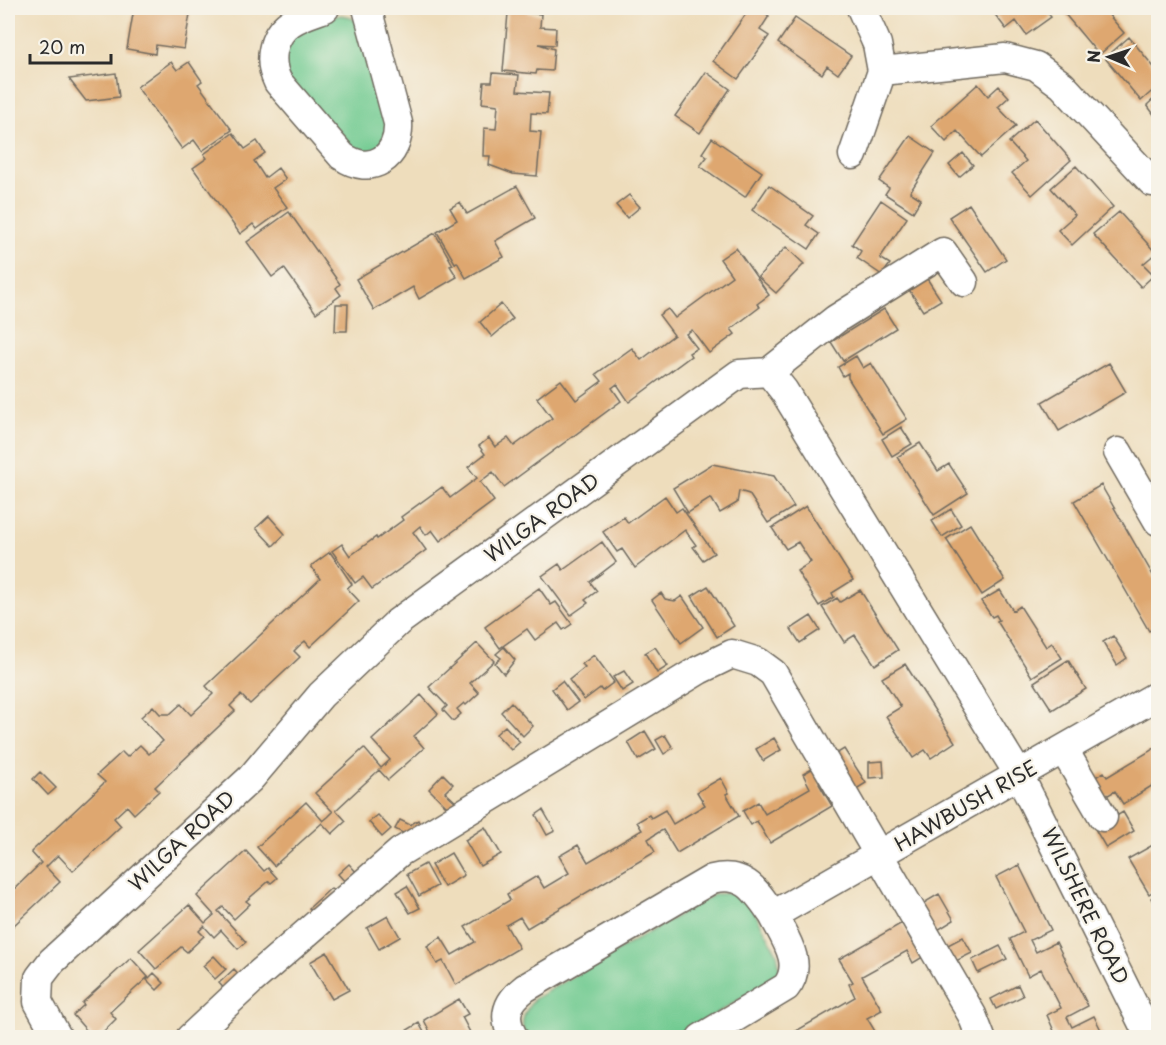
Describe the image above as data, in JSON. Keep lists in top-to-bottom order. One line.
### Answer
{"streets":{"street":["WILGA ROAD","HAWBUSH RISE","WILSHERE ROAD"]},"crossings":[["HAWBUSH RISE","WILSHERE ROAD"]],"scale_bar":"20 m","north":"left"}
